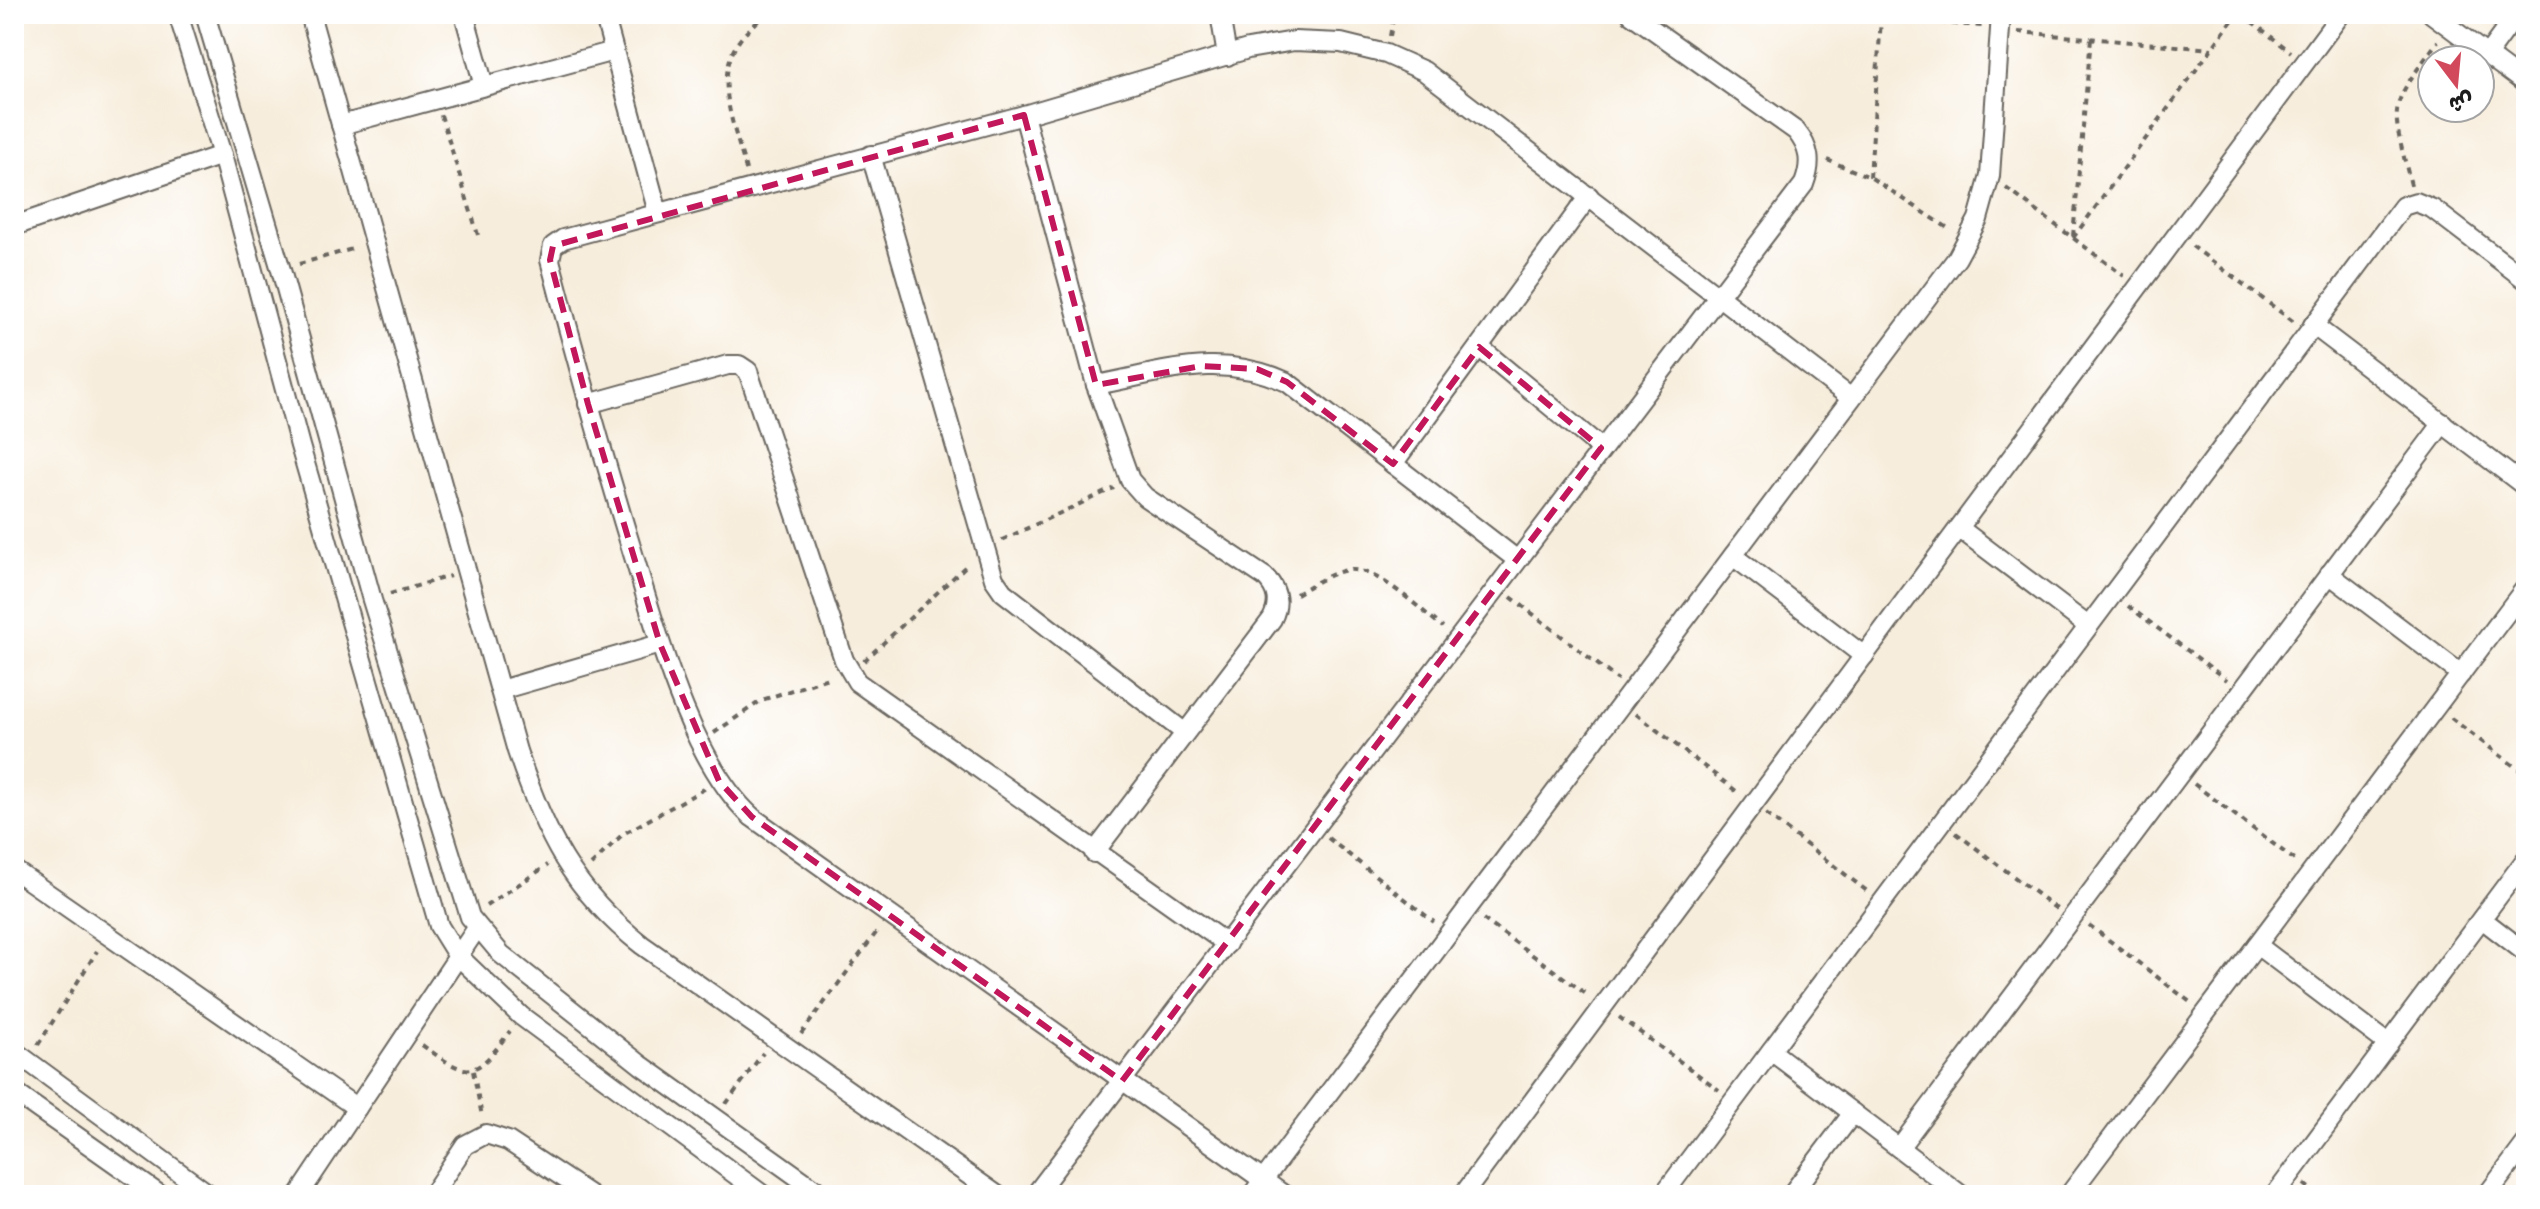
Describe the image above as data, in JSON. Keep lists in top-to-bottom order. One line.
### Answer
{"north":"bottom"}
